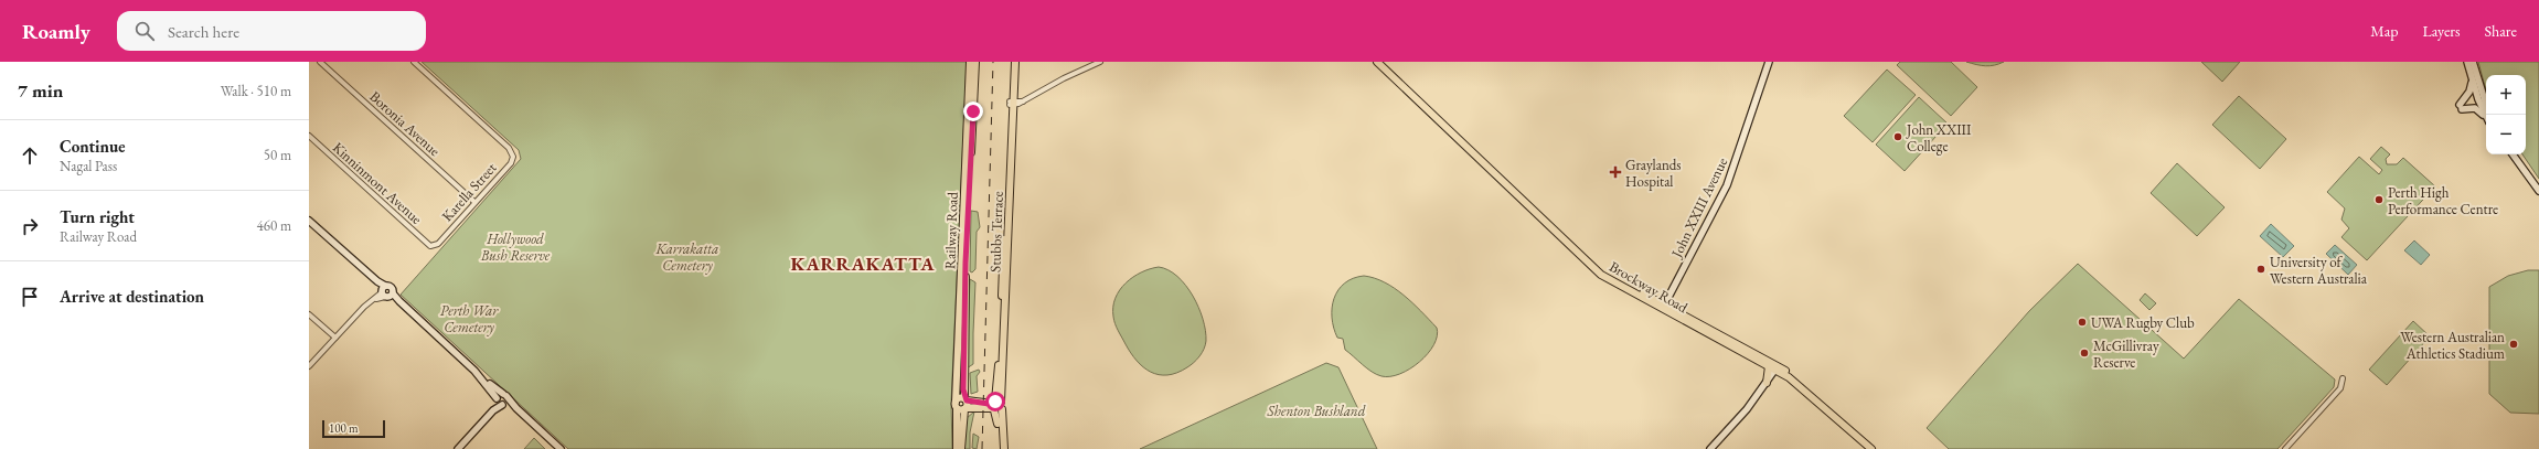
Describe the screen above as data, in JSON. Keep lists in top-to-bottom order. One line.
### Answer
{"streets":{"main road":["Railway Road","Stubbs Terrace","Brockway Road"],"street":["Boronia Avenue","Kinninmont Avenue","Karella Street","John XXIII Avenue"]},"crossings":[["Boronia Avenue","Karella Street"],["Kinninmont Avenue","Karella Street"],["John XXIII Avenue","Brockway Road"]],"districts":["KARRAKATTA"],"parks":["Hollywood Bush Reserve","Karrakatta Cemetery","Perth War Cemetery","Shenton Bushland"],"places":{"other":["John XXIII College","Perth High Performance Centre","University of Western Australia","UWA Rugby Club","Western Australian Athletics Stadium","McGillivray Reserve"],"health":["Graylands Hospital"]},"scale_bar":"100 m","page":{"header":"Roamly","search":"Search here","nav":["Map","Layers","Share"],"heading":["7 min","Walk · 510 m"],"map_buttons":["+","−"],"list":[["Continue","Nagal Pass","50 m"],["Turn right","Railway Road","460 m"],"Arrive at destination"],"scale":"100 m"}}
